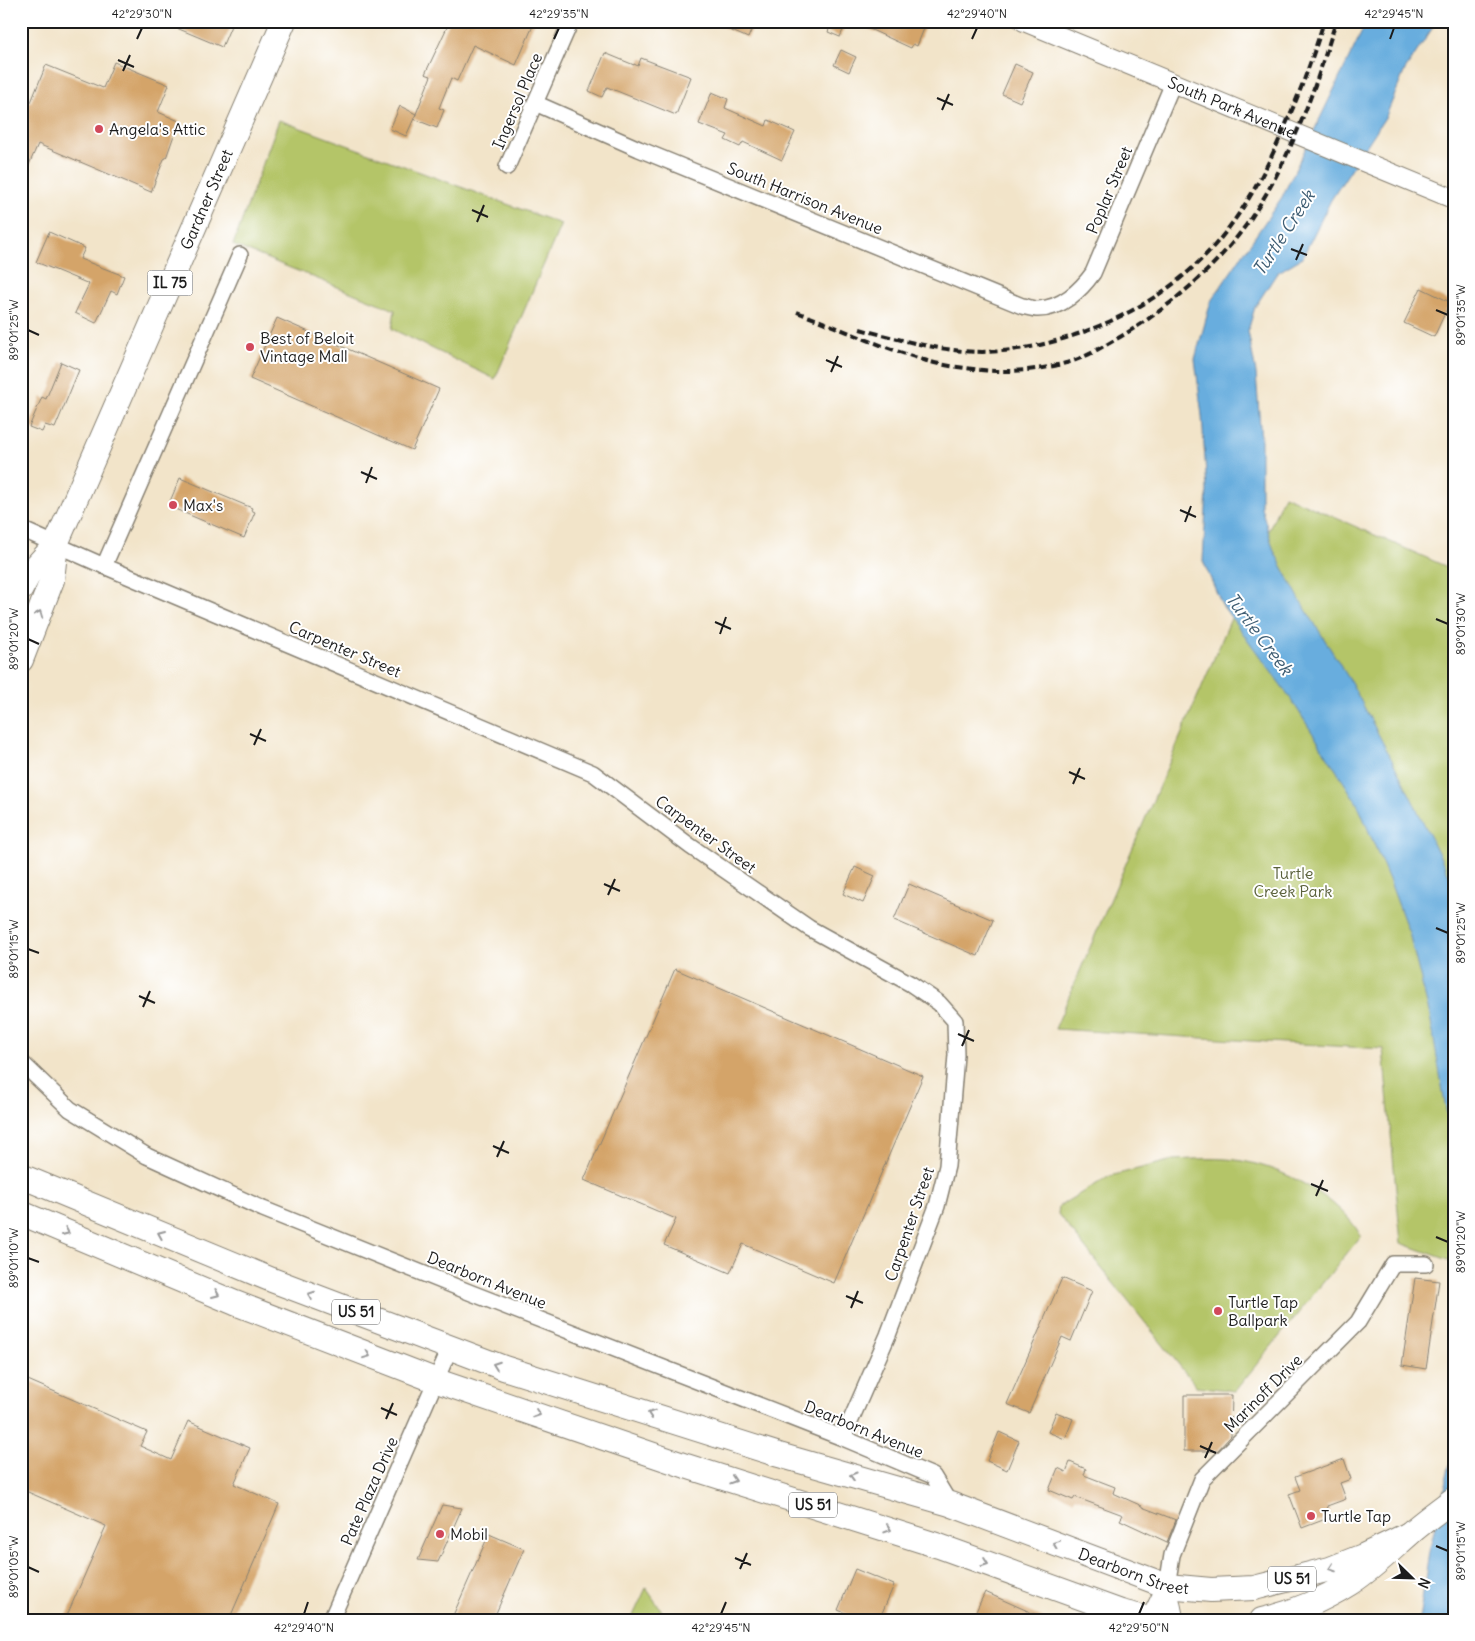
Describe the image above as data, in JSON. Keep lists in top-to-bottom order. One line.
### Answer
{"streets":{"main road":["Gardner Street","IL 75","US 51","Dearborn Street"],"street":["Ingersol Place","South Park Avenue","Poplar Street","South Harrison Avenue","Carpenter Street","Dearborn Avenue","Marinoff Drive","Pate Plaza Drive"]},"crossings":[["Ingersol Place","South Harrison Avenue"],["South Park Avenue","Poplar Street"],["Poplar Street","South Harrison Avenue"],["Gardner Street","Carpenter Street"],["Carpenter Street","Dearborn Avenue"],["Dearborn Avenue","Dearborn Street"],["US 51","Pate Plaza Drive"],["US 51","Dearborn Street"],["Marinoff Drive","Dearborn Street"],["Pate Plaza Drive","Dearborn Street"]],"water":["Turtle Creek"],"parks":["Turtle Creek Park"],"places":["Angela's Attic","Best of Beloit Vintage Mall","Max's","Turtle Tap Ballpark","Turtle Tap","Mobil"],"north":"bottom right","coordinates":["42°29'30\"N","42°29'35\"N","42°29'40\"N","42°29'45\"N","89°01'35\"W","89°01'25\"W","89°01'30\"W","89°01'20\"W","89°01'15\"W","89°01'10\"W","89°01'05\"W","42°29'50\"N"]}
